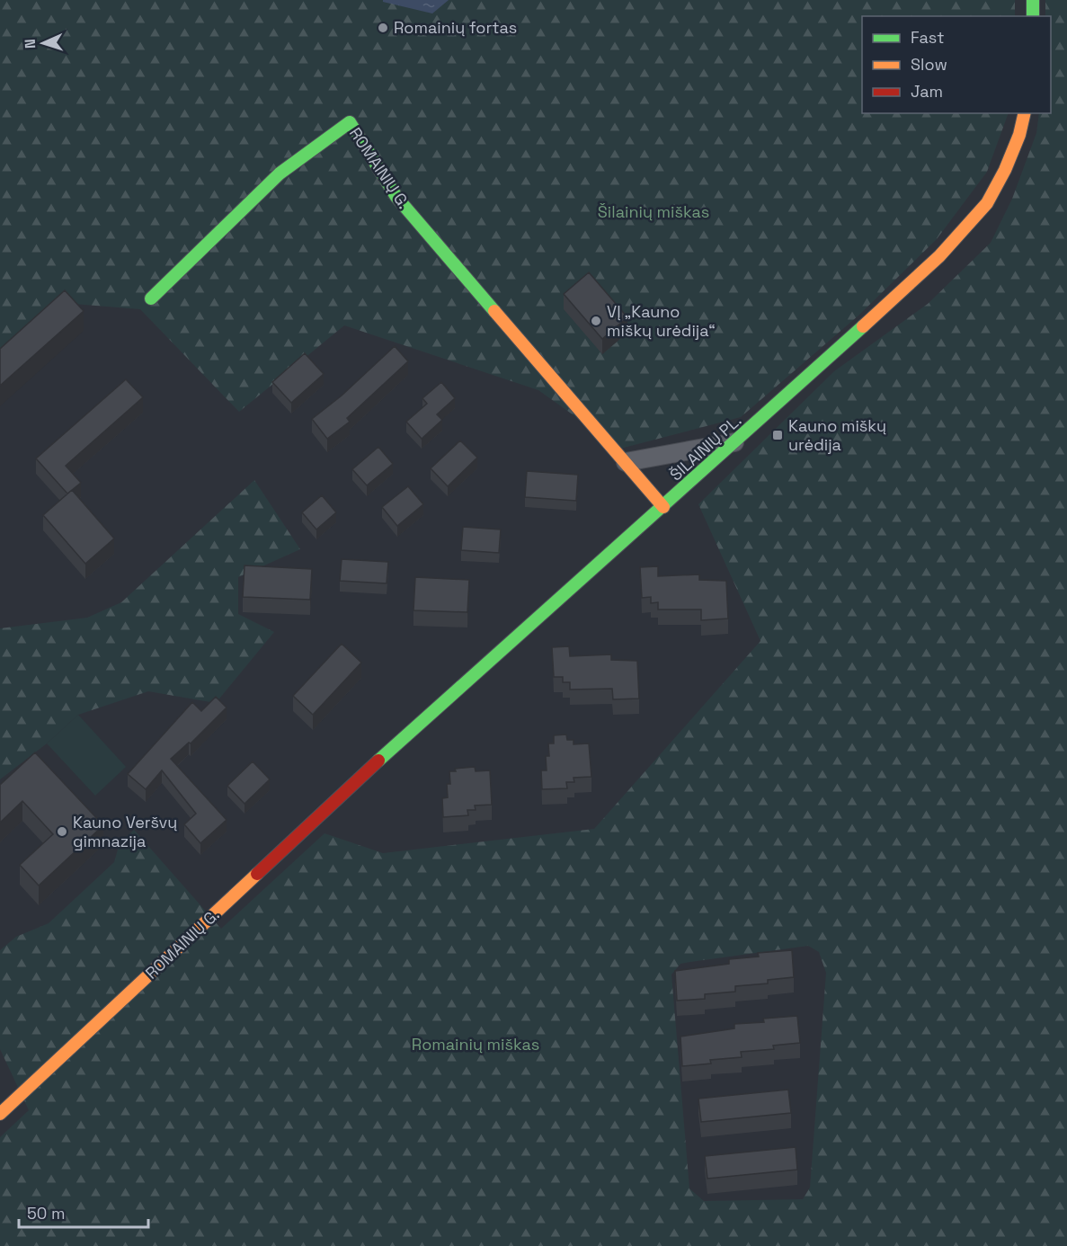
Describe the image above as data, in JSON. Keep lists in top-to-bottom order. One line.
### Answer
{"streets":{"main road":["ROMAINIŲ G.","ŠILAINIŲ PL."]},"crossings":[["ROMAINIŲ G.","ŠILAINIŲ PL."]],"parks":["Šilainių miškas","Romainių miškas"],"places":{"other":["Romainių fortas","VĮ „Kauno miškų urėdija“","Kauno Veršvų gimnazija"],"transit":["Kauno miškų urėdija"]},"legend":["Fast","Slow","Jam"],"scale_bar":"50 m","north":"left"}
